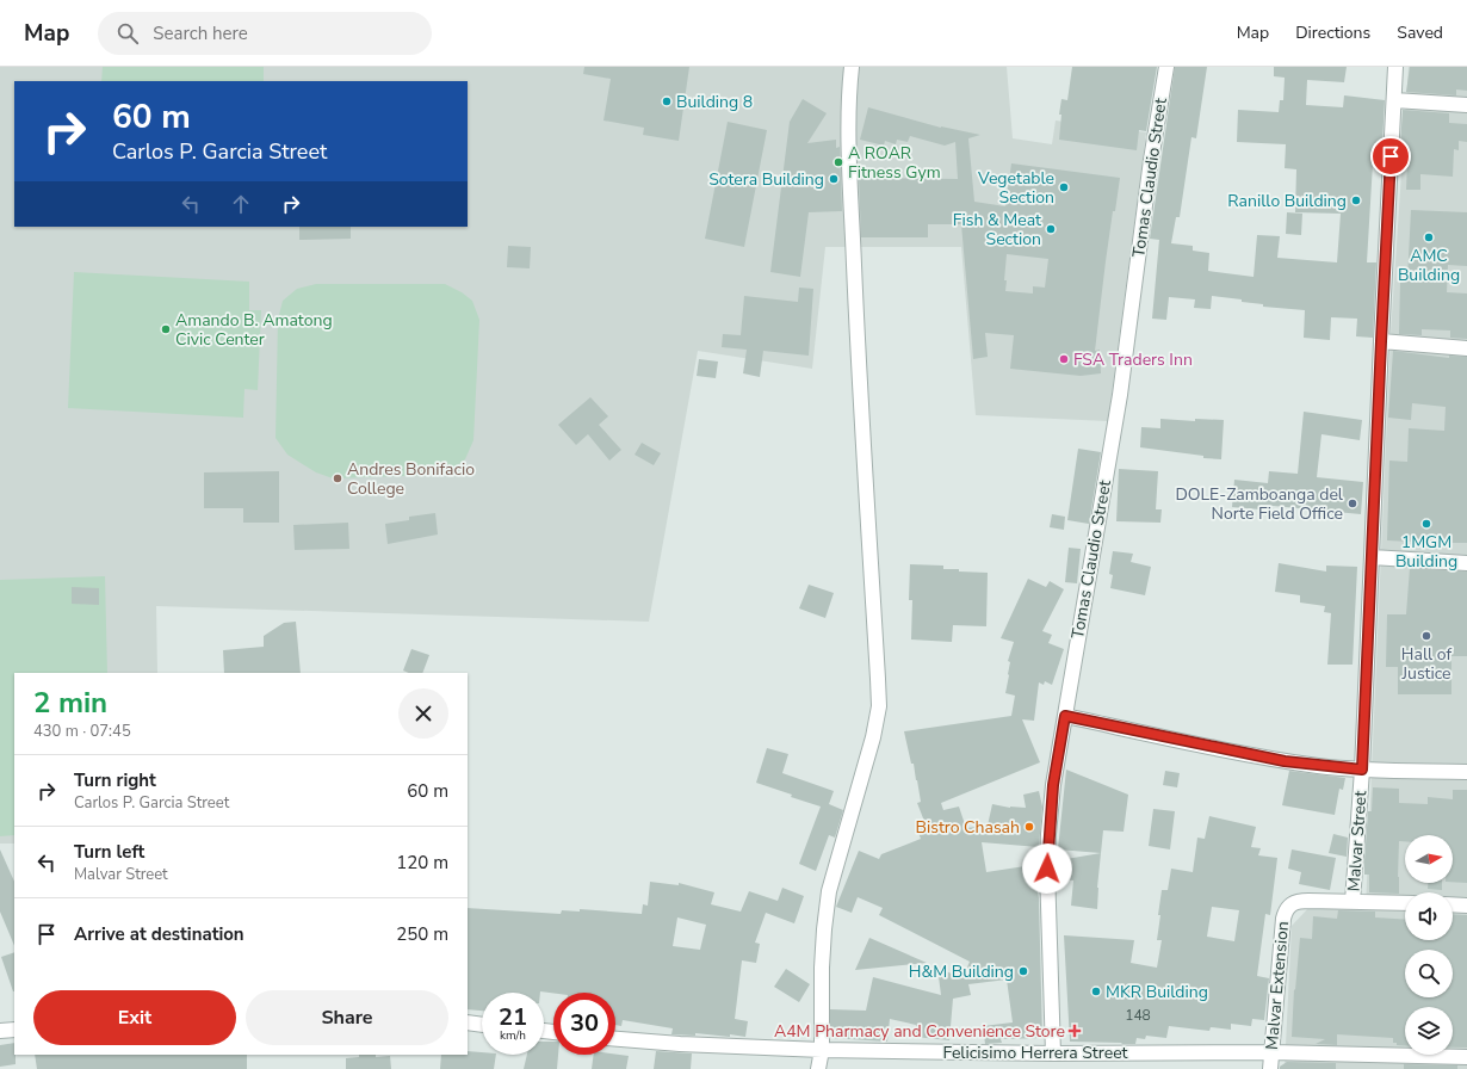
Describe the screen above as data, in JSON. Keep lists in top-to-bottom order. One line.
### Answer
{"streets":{"street":["Tomas Claudio Street","Malvar Street","Malvar Extension","Felicisimo Herrera Street"]},"crossings":[["Tomas Claudio Street","Felicisimo Herrera Street"],["Malvar Street","Malvar Extension"],["Malvar Extension","Felicisimo Herrera Street"]],"places":{"other":["Building 8","A ROAR Fitness Gym","Sotera Building","Vegetable Section","Ranillo Building","Fish & Meat Section","AMC Building","Amando B. Amatong Civic Center","FSA Traders Inn","Andres Bonifacio College","DOLE-Zamboanga del Norte Field Office","1MGM Building","Hall of Justice","Bistro Chasah","H&M Building","MKR Building"],"health":["A4M Pharmacy and Convenience Store"]},"house_numbers":["148"],"north":"right","page":{"header":"Map","search":"Search here","nav":["Map","Directions","Saved"],"turn":["60 m","Carlos P. Garcia Street"],"heading":["2 min","430 m · 07:45"],"list":[{"name":"Turn right","note":"Carlos P. Garcia Street","value":"60 m"},{"name":"Turn left","note":"Malvar Street","value":"120 m"},{"name":"Arrive at destination","value":"250 m"}],"buttons":["Exit","Share"],"speed":"21 km/h","limit":"30"}}
